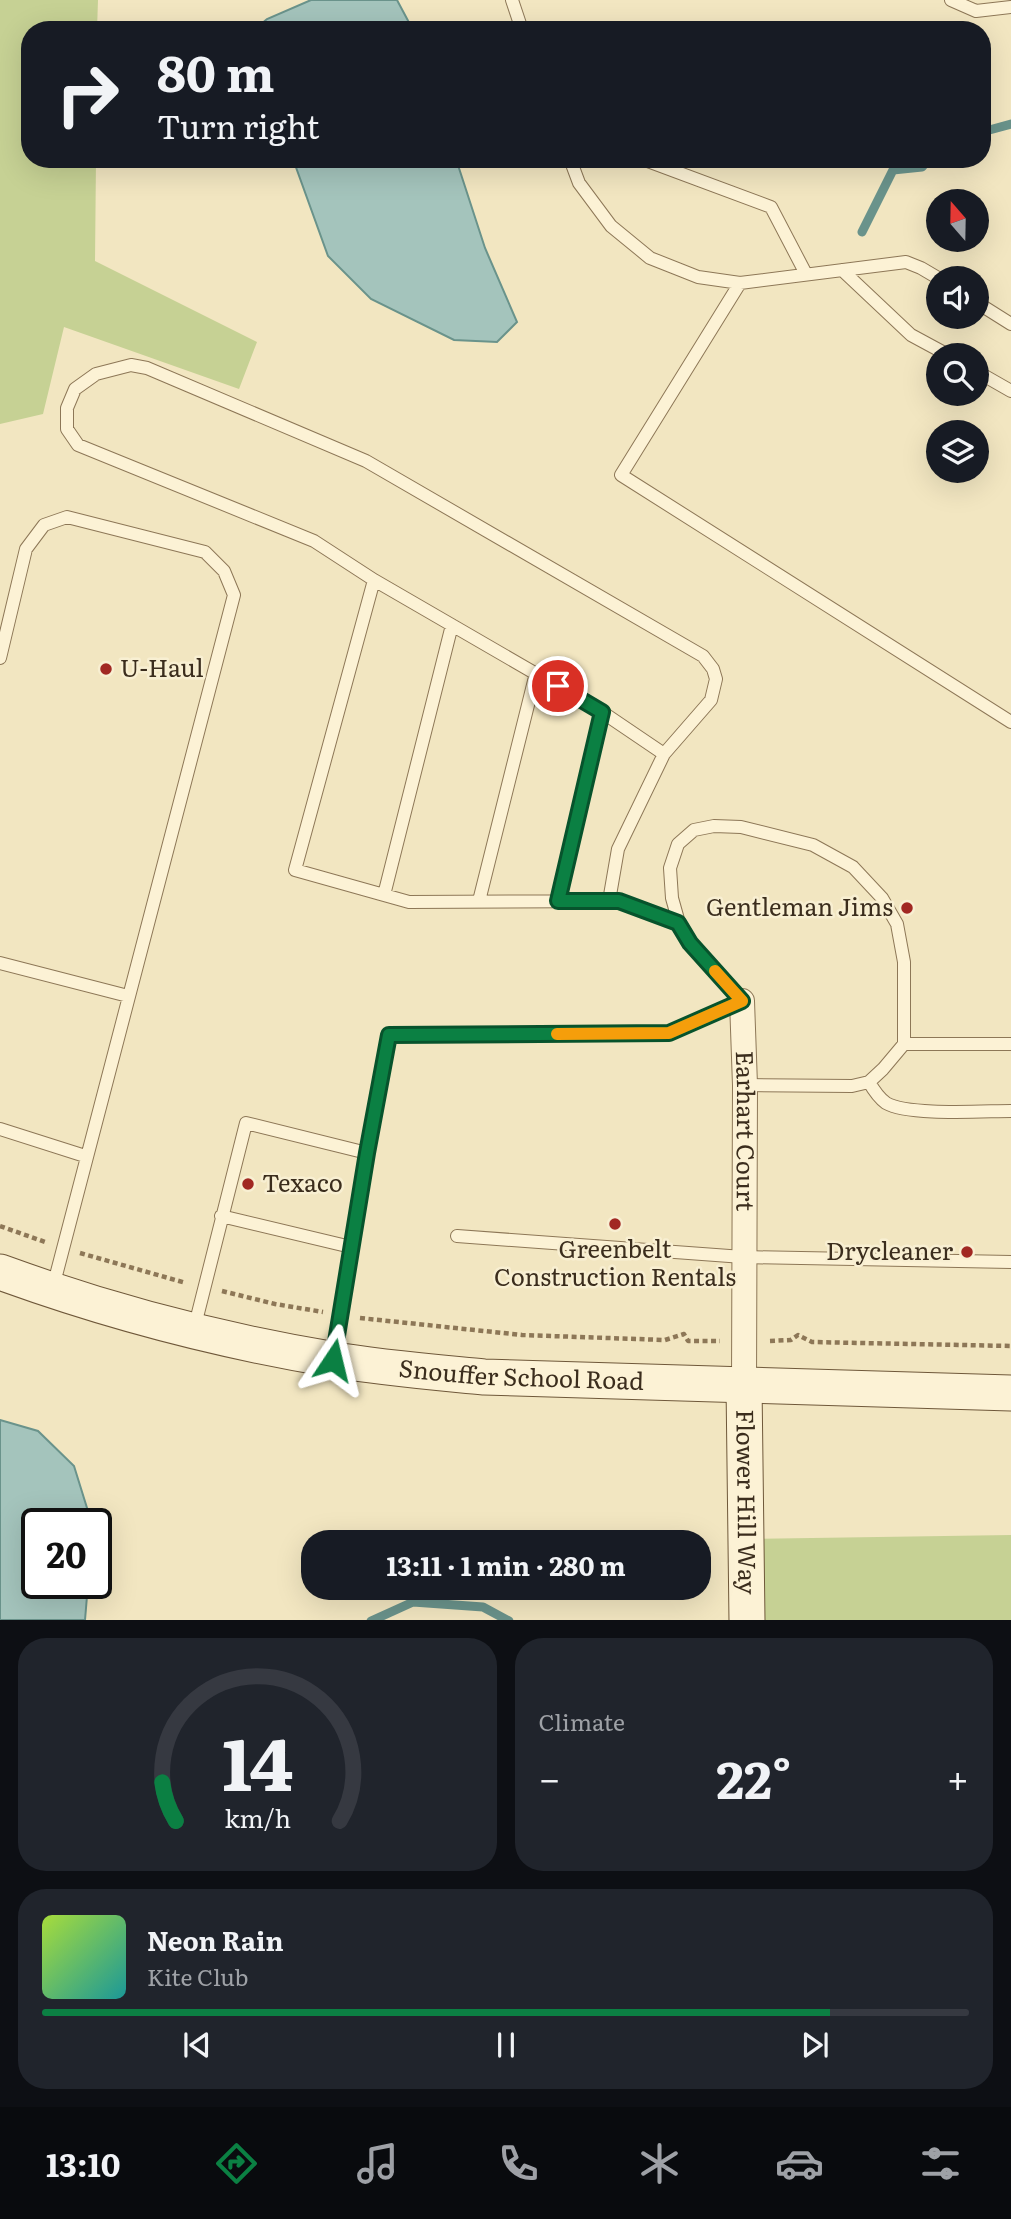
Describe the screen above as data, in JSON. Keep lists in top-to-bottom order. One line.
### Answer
{"streets":{"main road":["Snouffer School Road","Flower Hill Way"],"street":["Earhart Court"]},"crossings":[["Earhart Court","Snouffer School Road"],["Earhart Court","Flower Hill Way"],["Snouffer School Road","Flower Hill Way"]],"places":["U-Haul","Gentleman Jims","Texaco","Greenbelt Construction Rentals","Drycleaner"],"north":"top","page":{"turn":["80 m","Turn right"],"limit":"20","trip":"13:11 · 1 min · 280 m","tile":"Climate","heat":["−","22°","+"],"song":["Neon Rain","Kite Club"],"tabs":"13:10","gauge":["14","km/h"]}}
